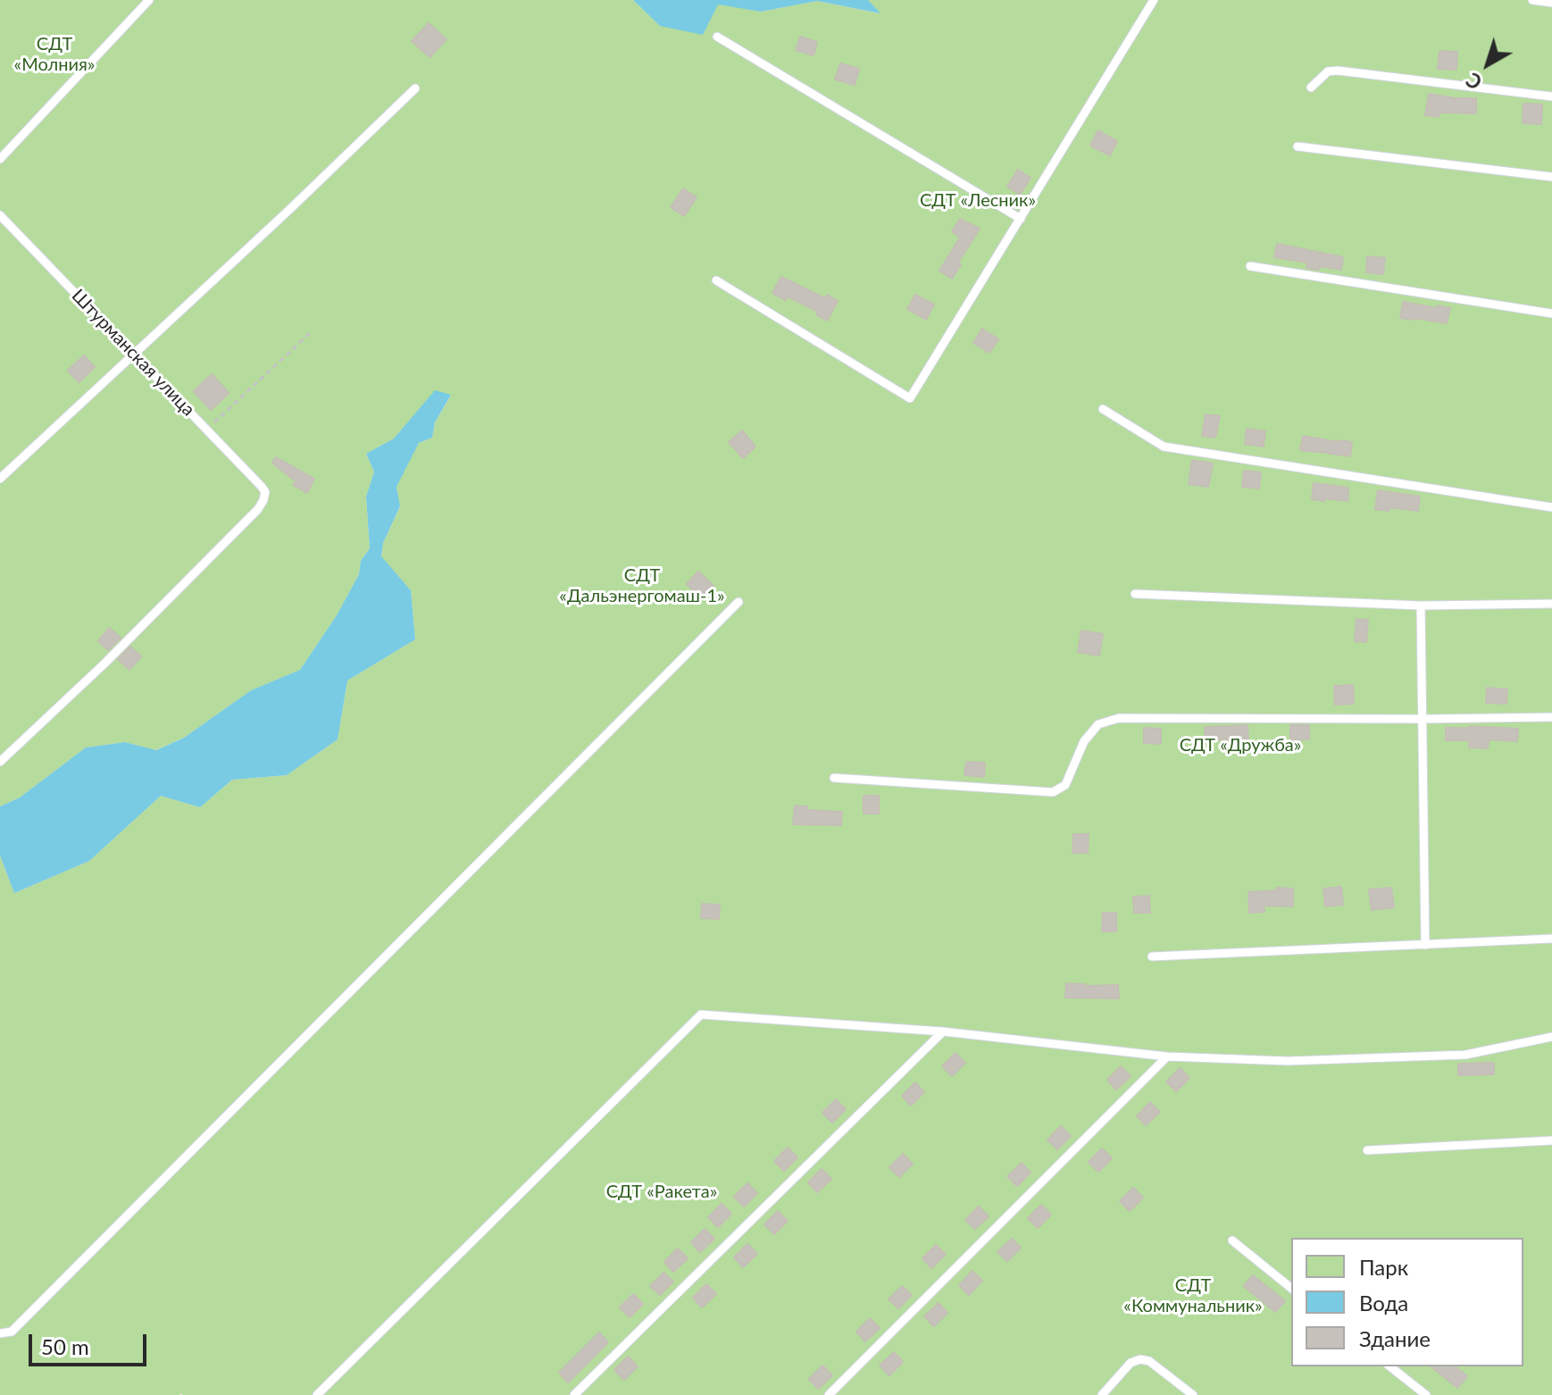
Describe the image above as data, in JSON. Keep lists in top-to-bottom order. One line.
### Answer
{"streets":{"lane":["Штурманская улица"]},"parks":["СДТ «Молния»","СДТ «Лесник»","СДТ «Дальэнергомаш-1»","СДТ «Дружба»","СДТ «Ракета»","СДТ «Коммунальник»"],"legend":["Парк","Вода","Здание"],"scale_bar":"50 m","north":"bottom left"}
